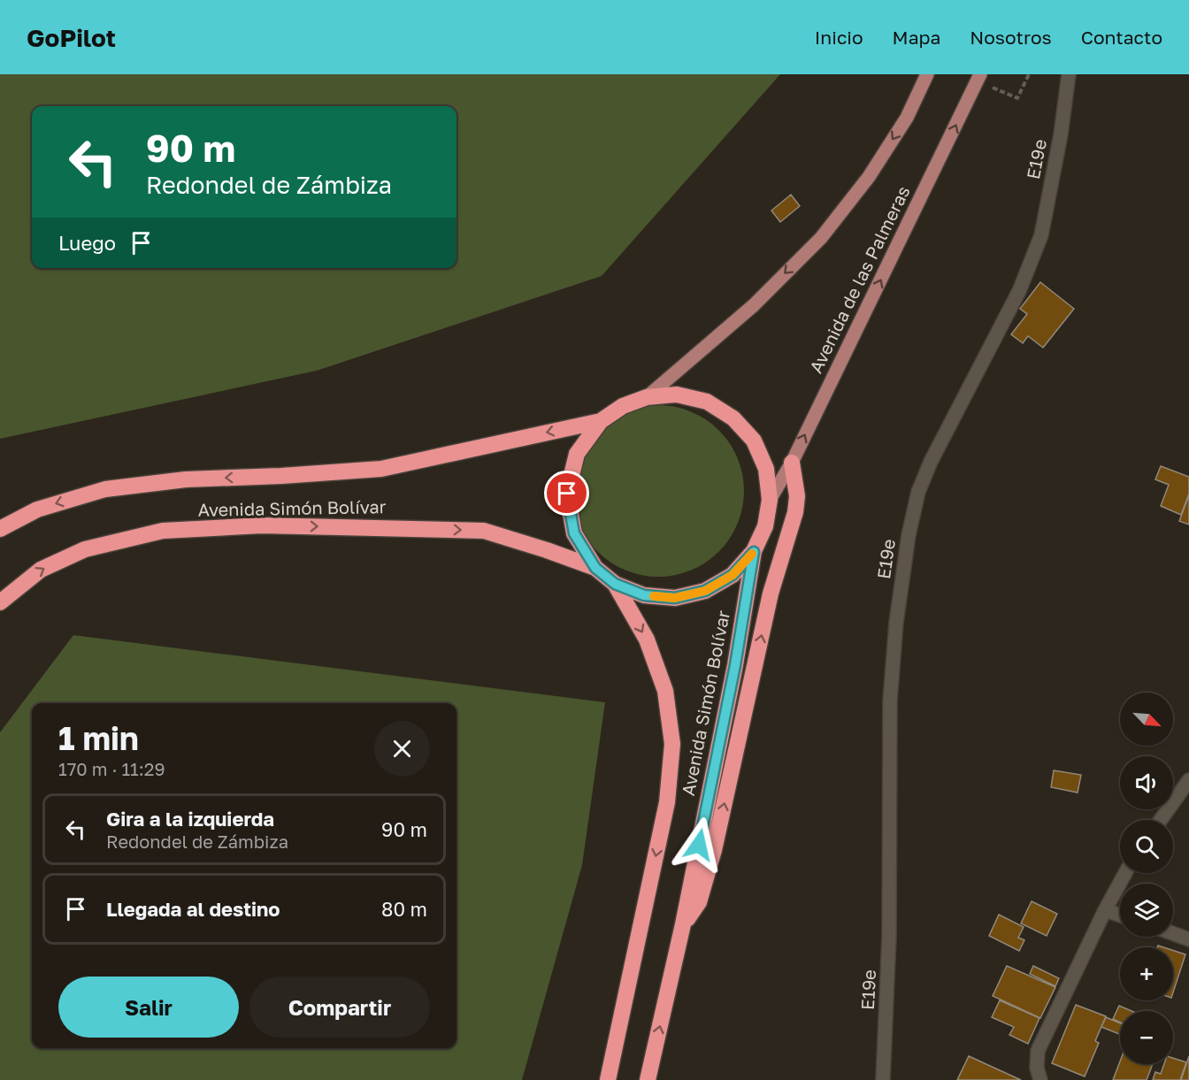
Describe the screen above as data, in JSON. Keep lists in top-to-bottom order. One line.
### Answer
{"streets":{"highway":["Avenida Simón Bolívar"],"main road":["Avenida de las Palmeras"],"street":["E19e"]},"north":"bottom right","page":{"header":"GoPilot","nav":["Inicio","Mapa","Nosotros","Contacto"],"turn":["90 m","Redondel de Zámbiza"],"then":"Luego","map_buttons":["+","−"],"heading":["1 min","170 m · 11:29"],"list":[{"name":"Gira a la izquierda","note":"Redondel de Zámbiza","value":"90 m"},{"name":"Llegada al destino","value":"80 m"}],"buttons":["Salir","Compartir"]}}
